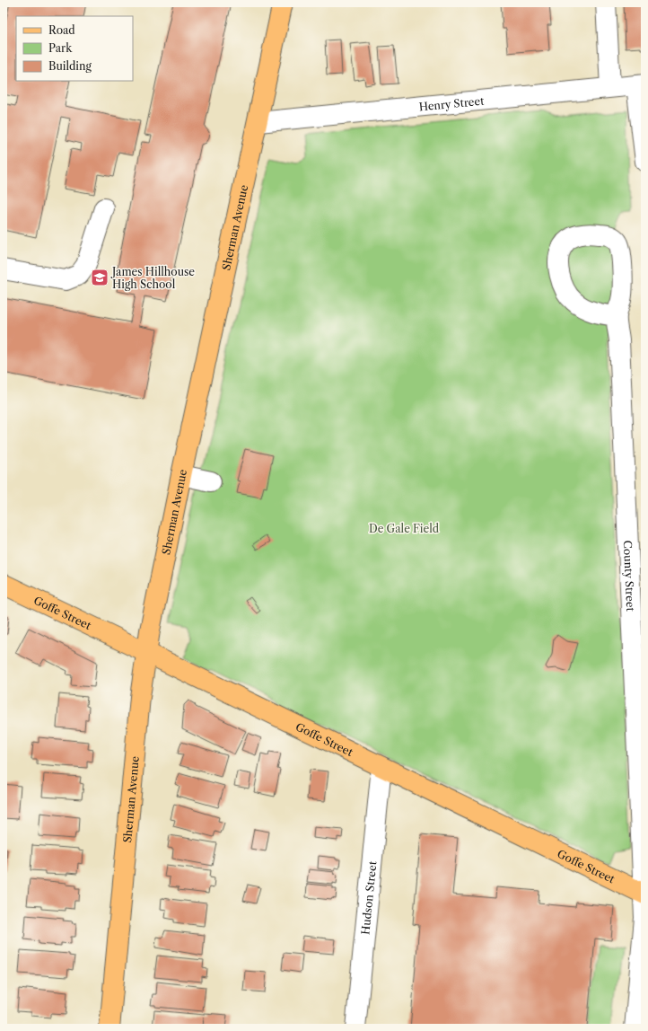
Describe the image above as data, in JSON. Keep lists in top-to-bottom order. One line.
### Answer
{"streets":{"main road":["Sherman Avenue","Goffe Street"],"street":["Henry Street","County Street","Hudson Street"]},"crossings":[["Henry Street","Sherman Avenue"],["Sherman Avenue","Goffe Street"],["County Street","Goffe Street"],["Goffe Street","Hudson Street"]],"parks":["De Gale Field"],"places":{"school or university":["James Hillhouse High School"]},"legend":["Road","Park","Building"]}
